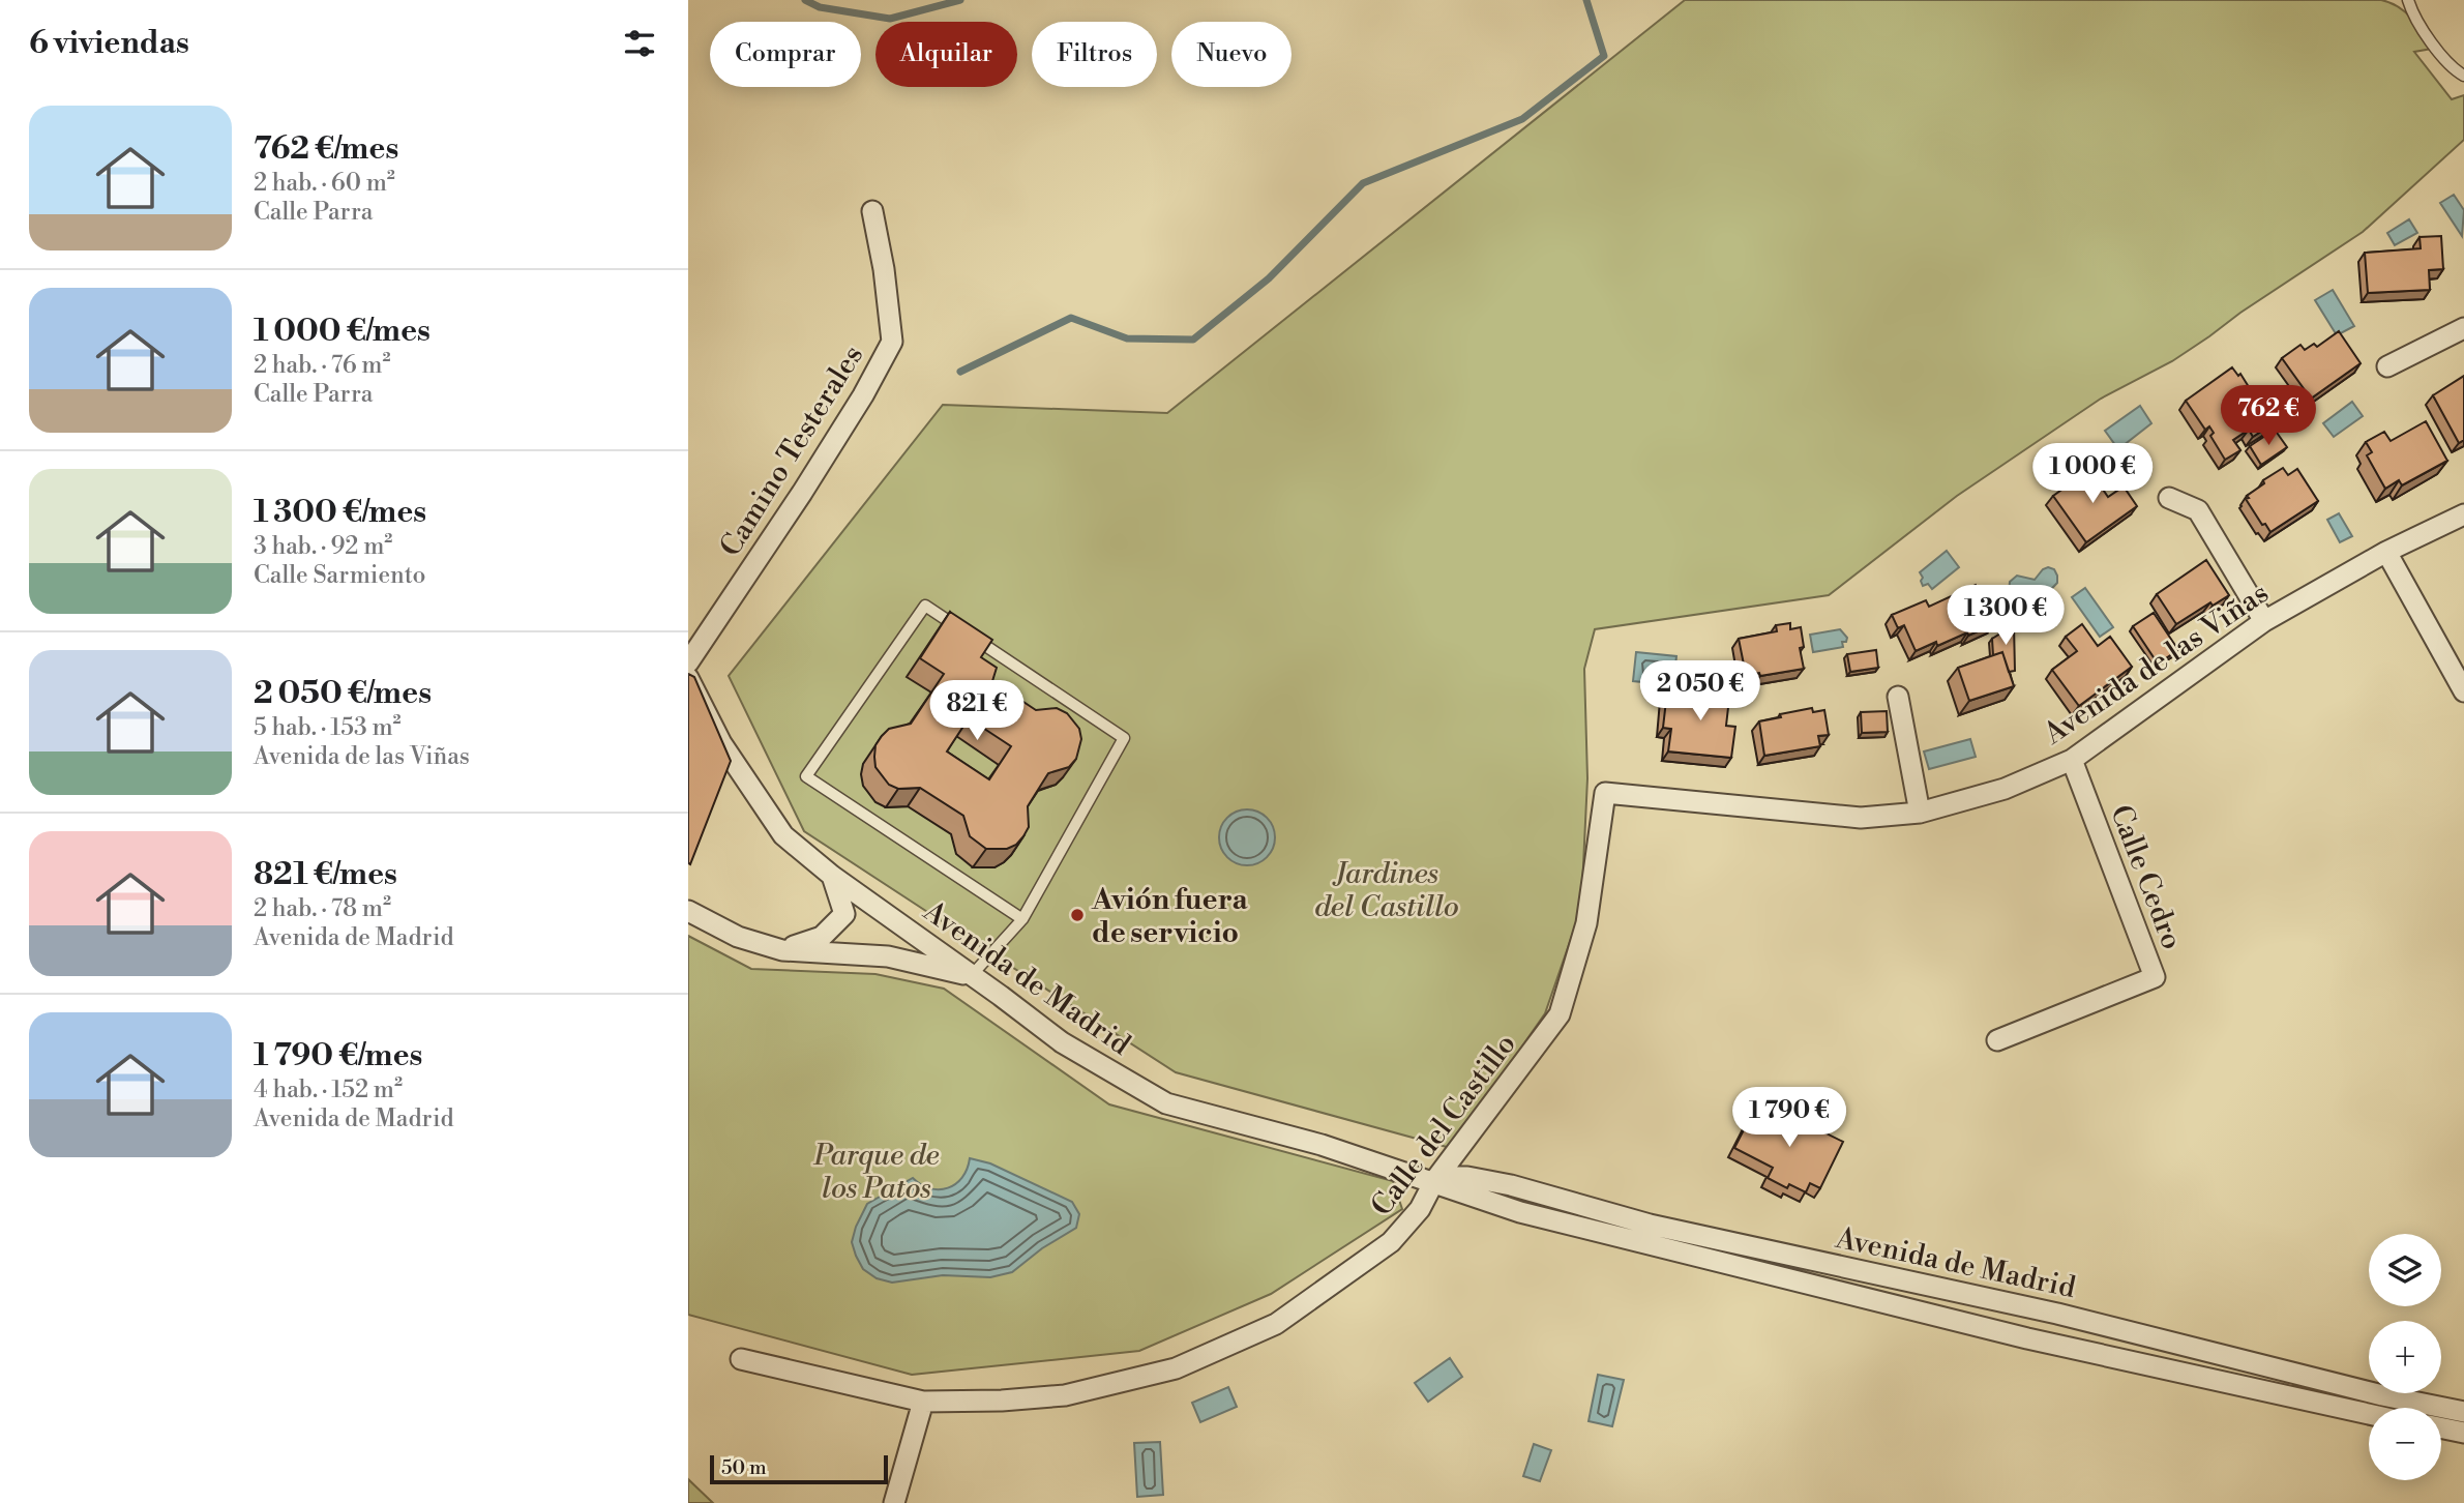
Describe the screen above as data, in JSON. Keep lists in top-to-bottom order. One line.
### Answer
{"streets":{"street":["Camino Testerales","Avenida de las Viñas","Calle Cedro","Avenida de Madrid","Calle del Castillo"]},"crossings":[["Avenida de las Viñas","Calle Cedro"],["Avenida de las Viñas","Calle del Castillo"],["Avenida de Madrid","Calle del Castillo"]],"parks":["Jardines del Castillo","Parque de los Patos"],"places":["Avión fuera de servicio"],"scale_bar":"50 m","page":{"heading":"6 viviendas","chip":["Comprar","Alquilar","Filtros","Nuevo"],"list":[{"name":"762 €/mes","note":"2 hab. · 60 m² · Calle Parra"},{"name":"1 000 €/mes","note":"2 hab. · 76 m² · Calle Parra"},{"name":"1 300 €/mes","note":"3 hab. · 92 m² · Calle Sarmiento"},{"name":"2 050 €/mes","note":"5 hab. · 153 m² · Avenida de las Viñas"},{"name":"821 €/mes","note":"2 hab. · 78 m² · Avenida de Madrid"},{"name":"1 790 €/mes","note":"4 hab. · 152 m² · Avenida de Madrid"}],"price":["762 €","1 000 €","1 300 €","2 050 €","821 €","1 790 €"],"map_buttons":["+","−"],"scale":"50 m"}}
